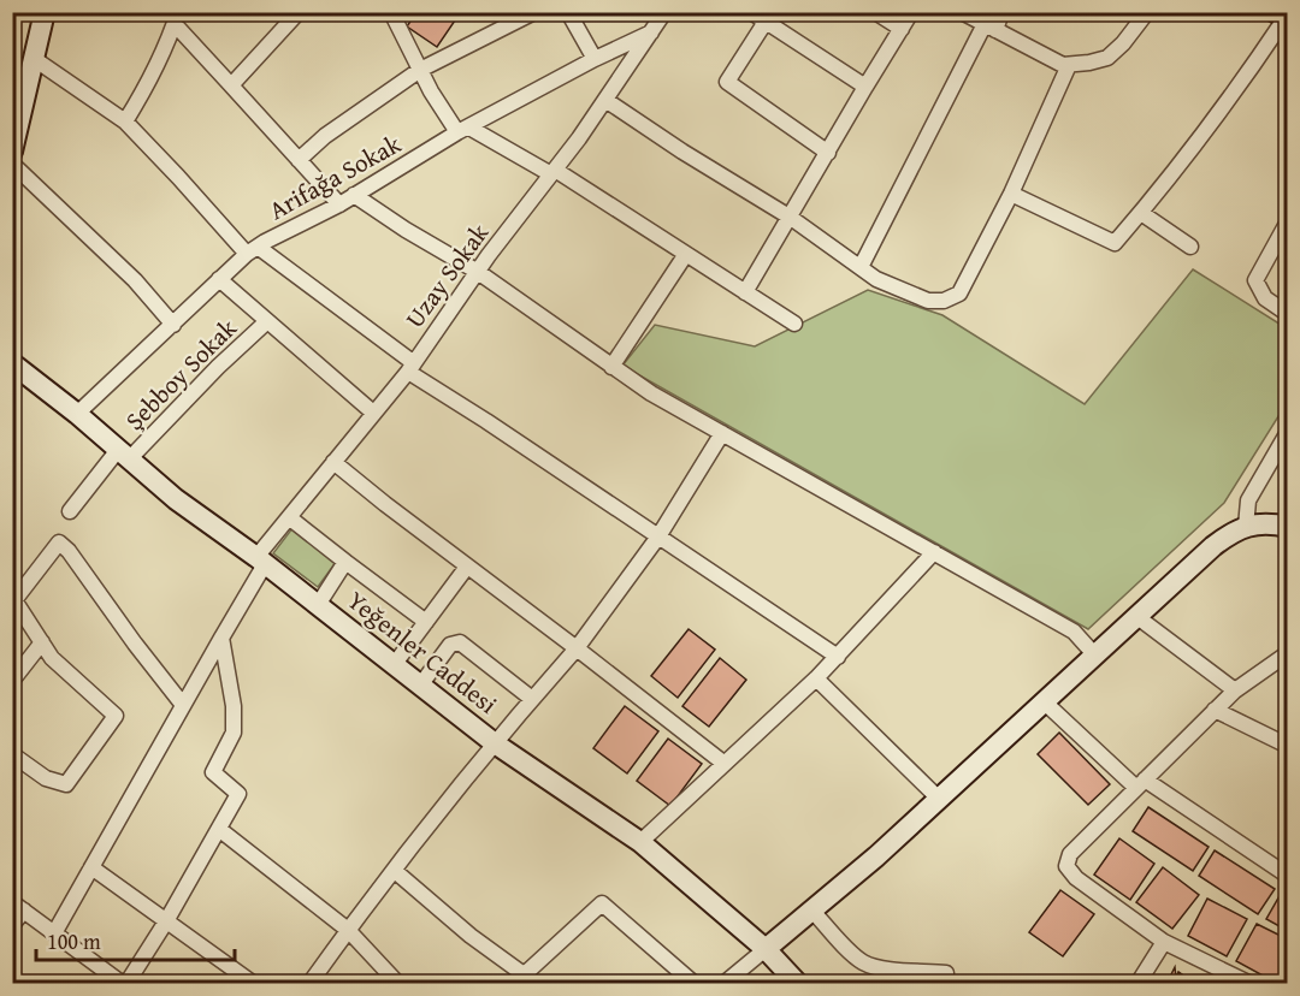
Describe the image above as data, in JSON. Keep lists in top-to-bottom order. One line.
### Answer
{"streets":{"street":["Arifağa Sokak","Uzay Sokak","Şebboy Sokak","Yeğenler Caddesi"]},"crossings":[["Arifağa Sokak","Uzay Sokak"],["Arifağa Sokak","Yeğenler Caddesi"],["Uzay Sokak","Yeğenler Caddesi"],["Şebboy Sokak","Yeğenler Caddesi"]],"scale_bar":"100 m"}
